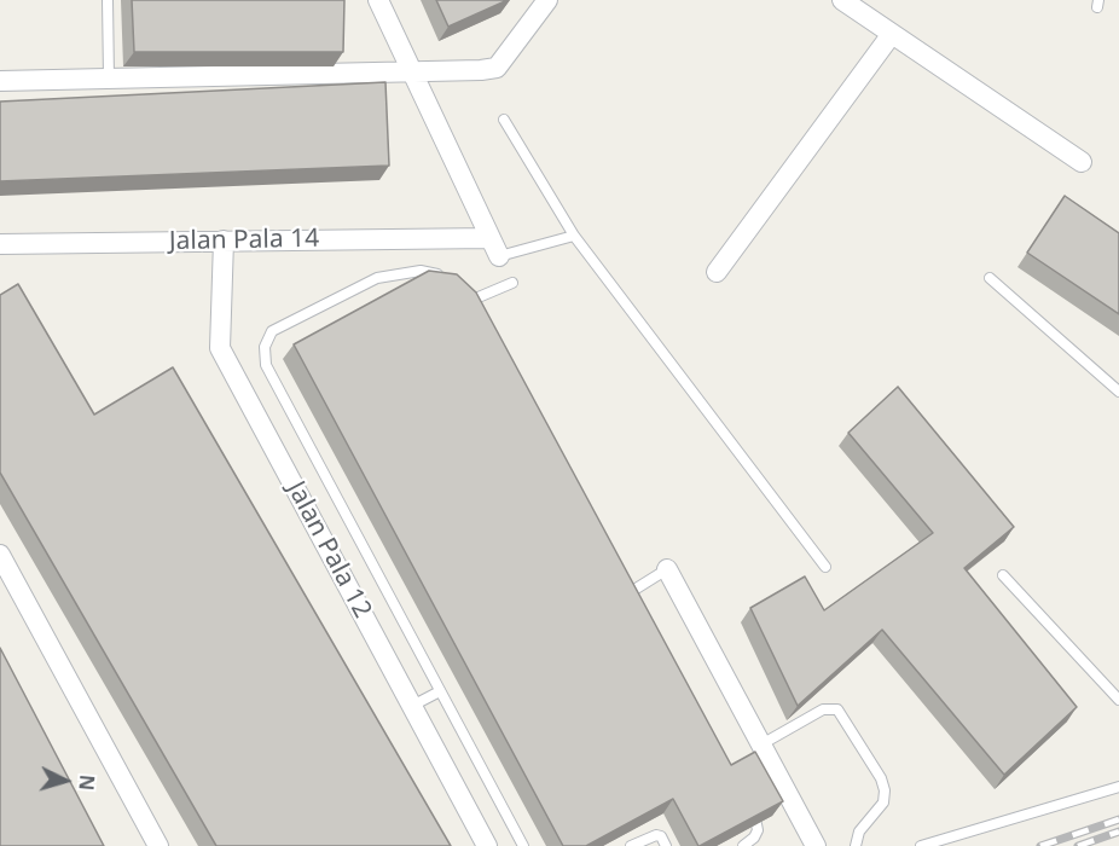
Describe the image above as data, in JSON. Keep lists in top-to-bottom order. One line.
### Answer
{"streets":{"street":["Jalan Pala 14","Jalan Pala 12"]},"crossings":[["Jalan Pala 14","Jalan Pala 12"]],"north":"right"}
